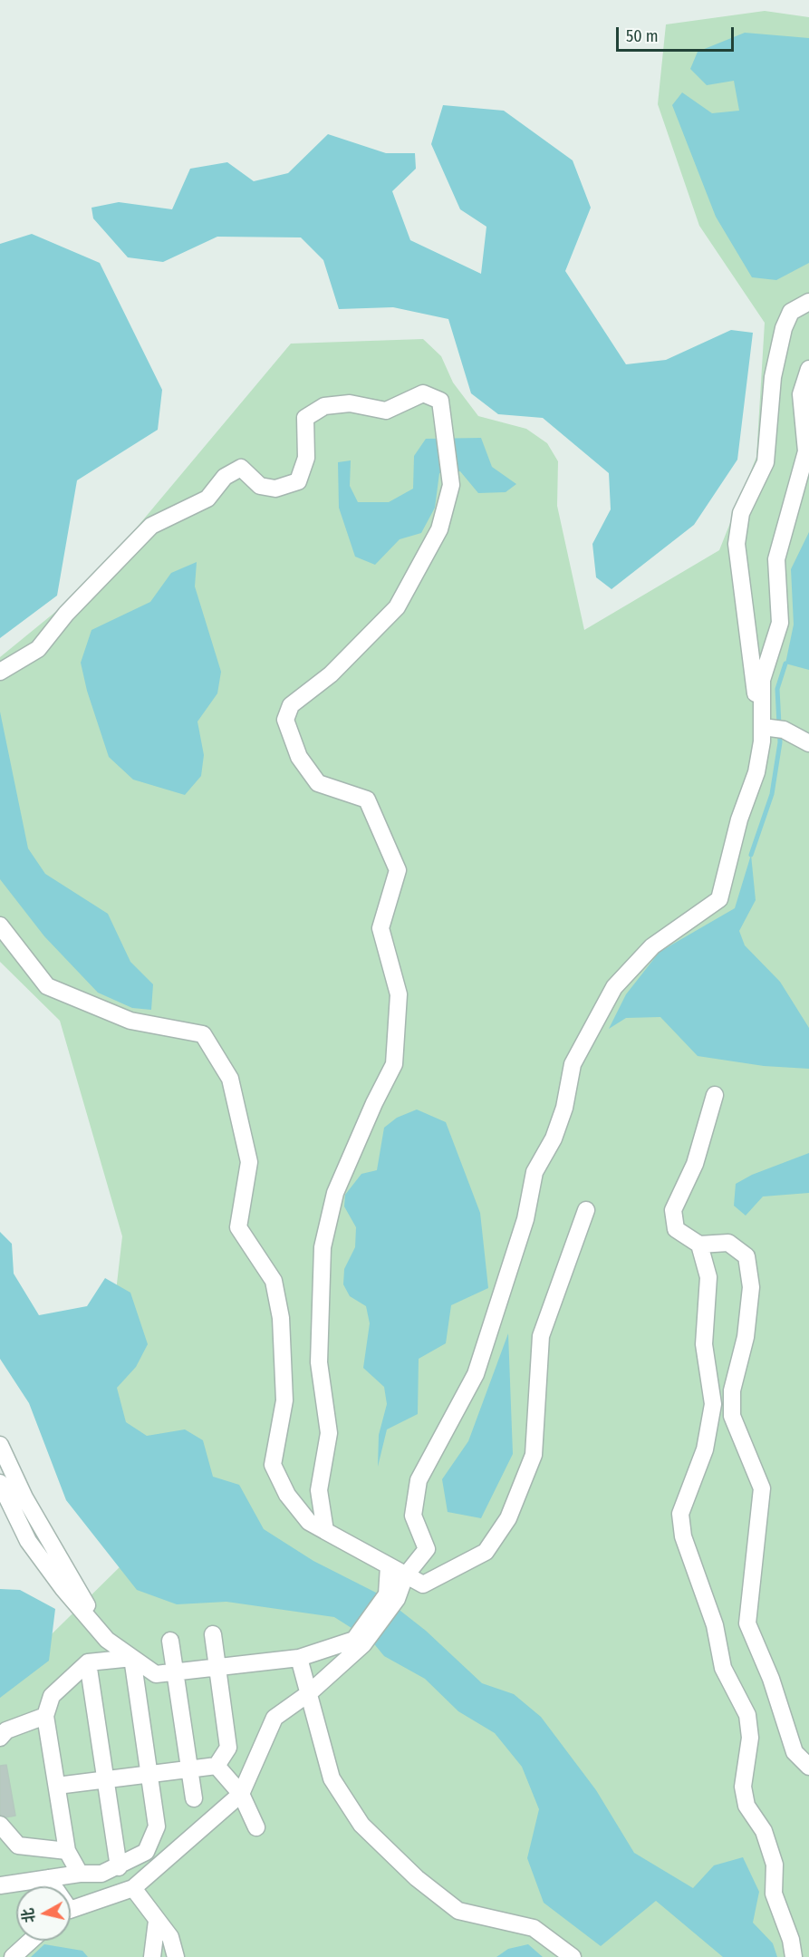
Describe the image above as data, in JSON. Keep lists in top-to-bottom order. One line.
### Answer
{"scale_bar":"50 m","north":"left"}
